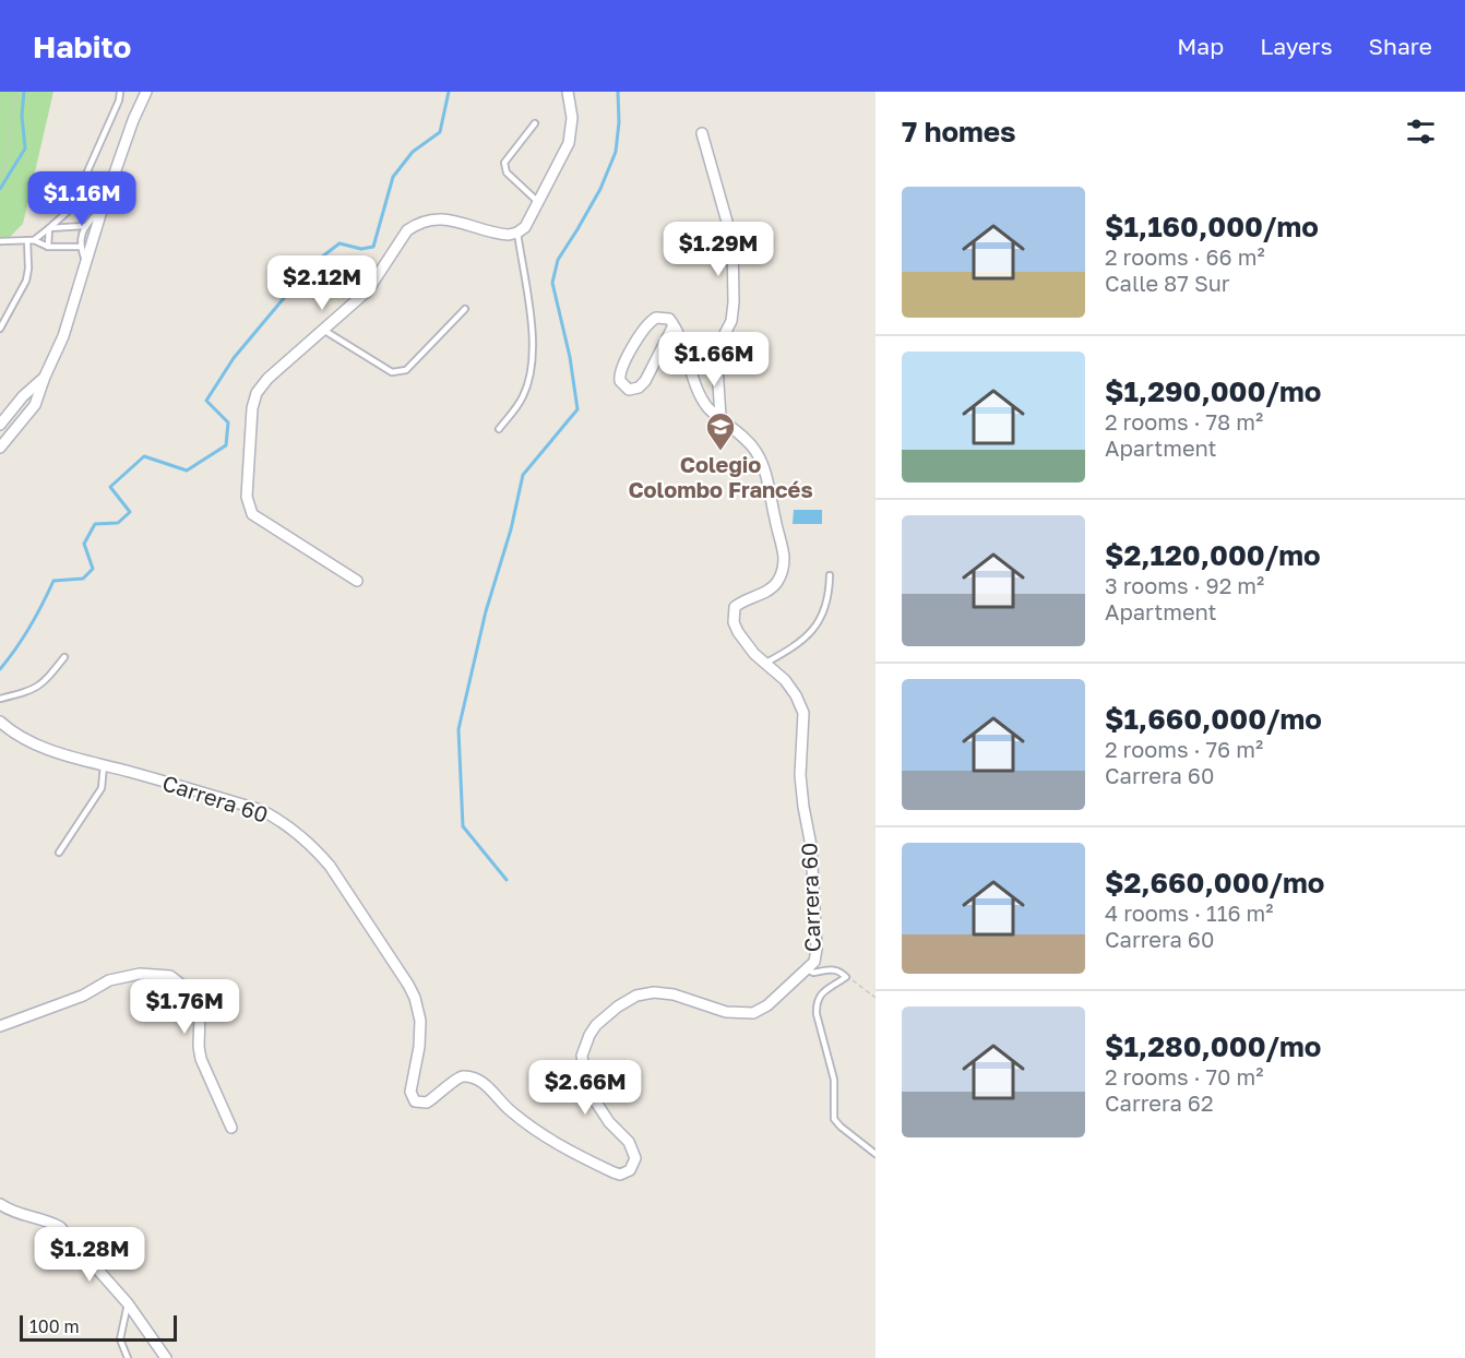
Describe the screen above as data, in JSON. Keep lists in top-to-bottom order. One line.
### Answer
{"streets":{"street":["Carrera 60"]},"places":{"school or university":["Colegio Colombo Francés"]},"scale_bar":"100 m","page":{"header":"Habito","nav":["Map","Layers","Share"],"heading":"7 homes","list":[{"name":"$1,160,000/mo","note":"2 rooms · 66 m² · Calle 87 Sur"},{"name":"$1,290,000/mo","note":"2 rooms · 78 m² · Apartment"},{"name":"$2,120,000/mo","note":"3 rooms · 92 m² · Apartment"},{"name":"$1,660,000/mo","note":"2 rooms · 76 m² · Carrera 60"},{"name":"$2,660,000/mo","note":"4 rooms · 116 m² · Carrera 60"},{"name":"$1,280,000/mo","note":"2 rooms · 70 m² · Carrera 62"}],"price":["$1.16M","$1.29M","$2.12M","$1.66M","$1.76M","$2.66M","$1.28M"],"scale":"100 m"}}
